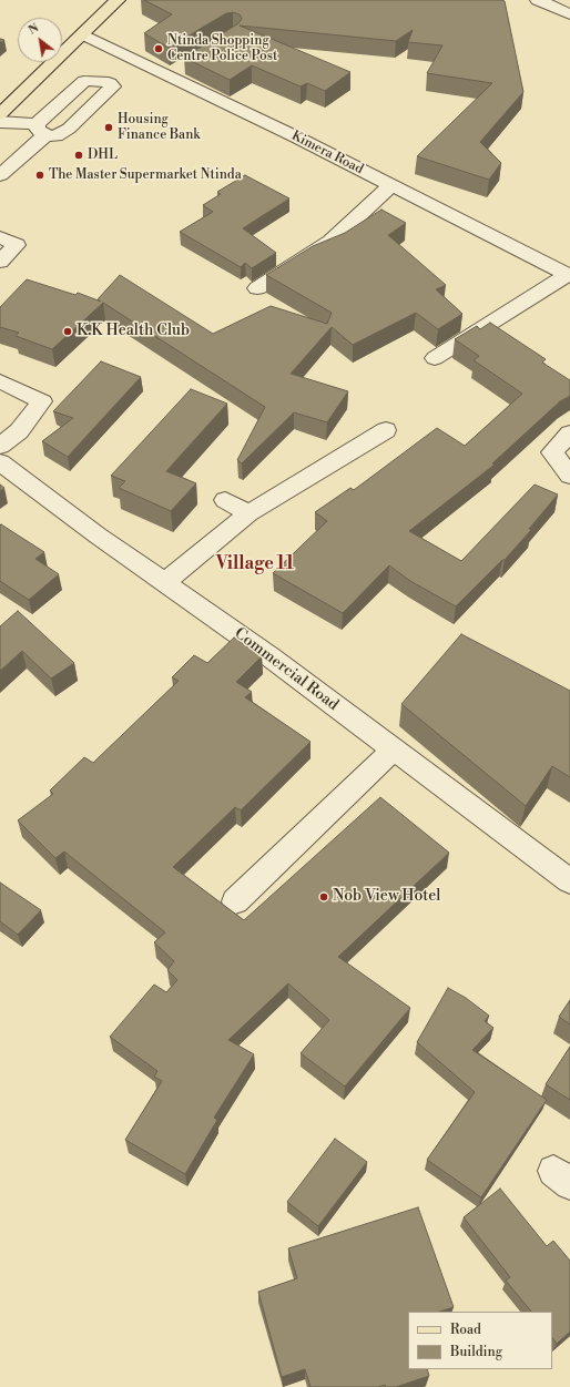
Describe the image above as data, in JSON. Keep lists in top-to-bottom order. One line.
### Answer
{"streets":{"street":["Kimera Road","Commercial Road"]},"districts":["Village 11"],"places":["Ntinda Shopping Centre Police Post","Housing Finance Bank","DHL","The Master Supermarket Ntinda","K.K Health Club","Nob View Hotel"],"legend":["Road","Building"],"north":"top left"}
